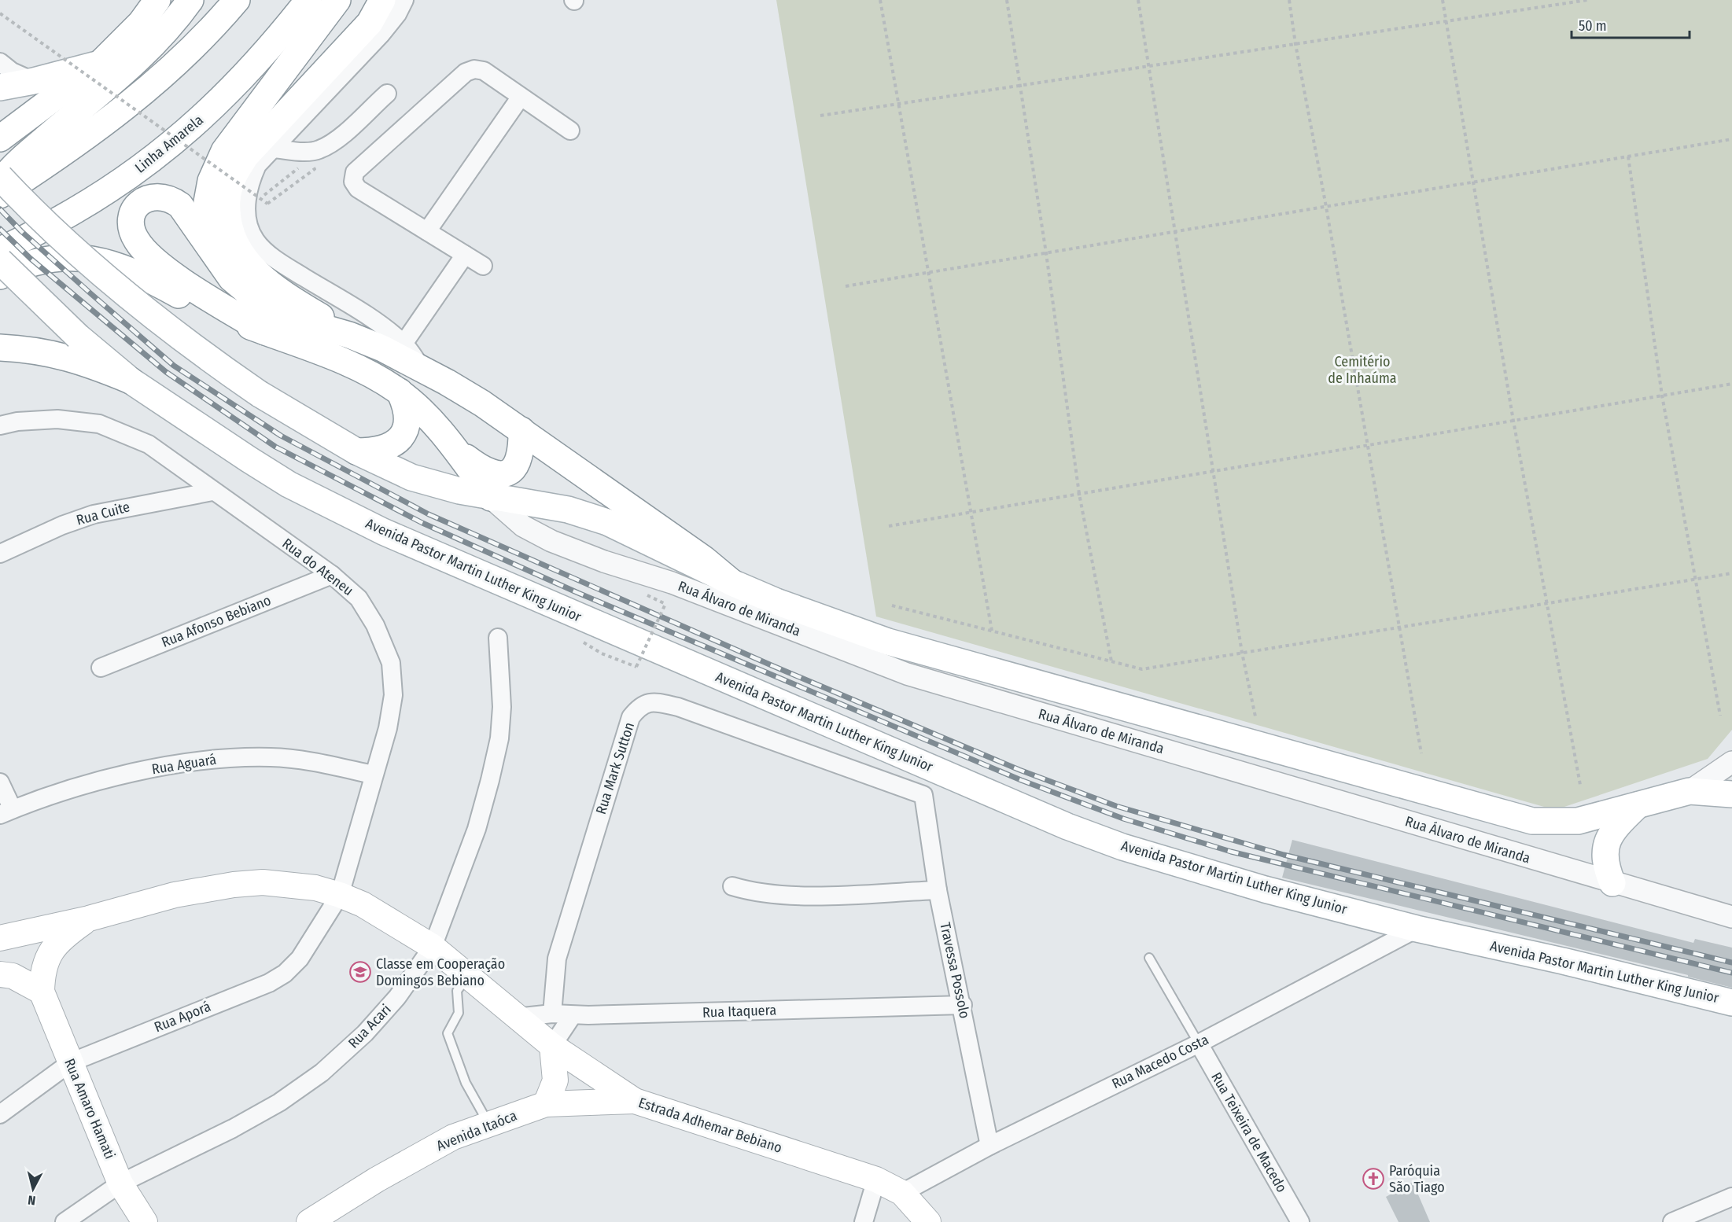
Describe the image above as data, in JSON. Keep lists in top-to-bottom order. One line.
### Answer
{"streets":{"main road":["Linha Amarela","Avenida Pastor Martin Luther King Junior","Rua Amaro Hamati","Estrada Adhemar Bebiano","Avenida Itaóca"],"street":["Rua Cuite","Rua do Ateneu","Rua Álvaro de Miranda","Rua Afonso Bebiano","Rua Aguará","Rua Mark Sutton","Travessa Possolo","Rua Itaquera","Rua Aporá","Rua Acari","Rua Macedo Costa","Rua Teixeira de Macedo"]},"crossings":[["Rua Cuite","Rua do Ateneu"],["Rua do Ateneu","Rua Afonso Bebiano"],["Rua do Ateneu","Rua Aguará"],["Rua do Ateneu","Rua Aporá"],["Rua do Ateneu","Estrada Adhemar Bebiano"],["Avenida Pastor Martin Luther King Junior","Rua Macedo Costa"],["Rua Mark Sutton","Travessa Possolo"],["Rua Mark Sutton","Rua Itaquera"],["Travessa Possolo","Rua Itaquera"],["Travessa Possolo","Rua Macedo Costa"],["Rua Itaquera","Estrada Adhemar Bebiano"],["Rua Aporá","Rua Amaro Hamati"],["Rua Aporá","Estrada Adhemar Bebiano"],["Rua Acari","Rua Amaro Hamati"],["Rua Acari","Estrada Adhemar Bebiano"],["Rua Macedo Costa","Estrada Adhemar Bebiano"],["Rua Macedo Costa","Rua Teixeira de Macedo"],["Rua Amaro Hamati","Estrada Adhemar Bebiano"],["Estrada Adhemar Bebiano","Avenida Itaóca"]],"parks":["Cemitério de Inhaúma"],"places":{"school or university":["Classe em Cooperação Domingos Bebiano"],"church":["Paróquia São Tiago"]},"scale_bar":"50 m","north":"bottom"}
